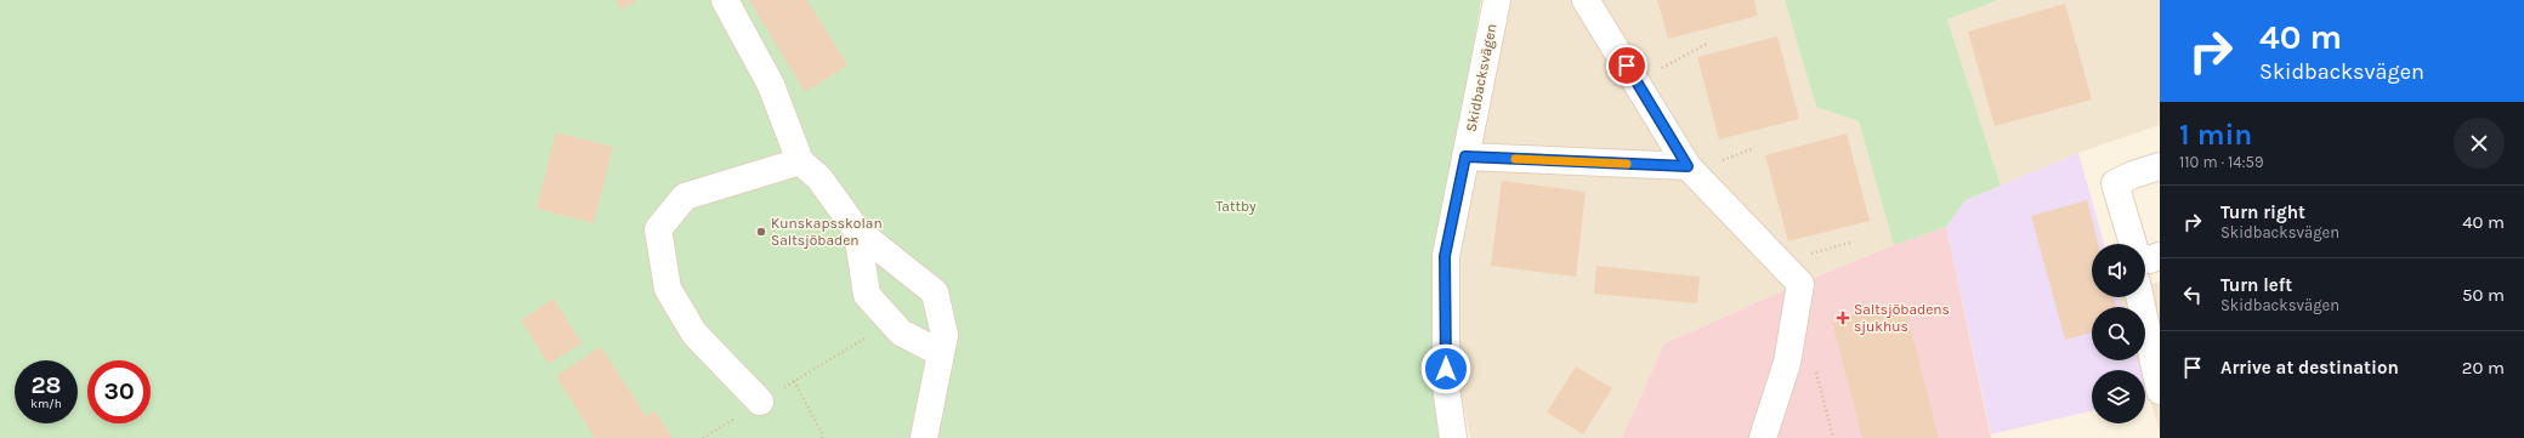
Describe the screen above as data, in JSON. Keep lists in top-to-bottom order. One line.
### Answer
{"streets":{"street":["Skidbacksvägen"]},"parks":["Tattby"],"places":{"other":["Kunskapsskolan Saltsjöbaden"],"health":["Saltsjöbadens sjukhus"]},"page":{"turn":["40 m","Skidbacksvägen"],"heading":["1 min","110 m · 14:59"],"list":[{"name":"Turn right","note":"Skidbacksvägen","value":"40 m"},{"name":"Turn left","note":"Skidbacksvägen","value":"50 m"},{"name":"Arrive at destination","value":"20 m"}],"speed":"28 km/h","limit":"30"}}
